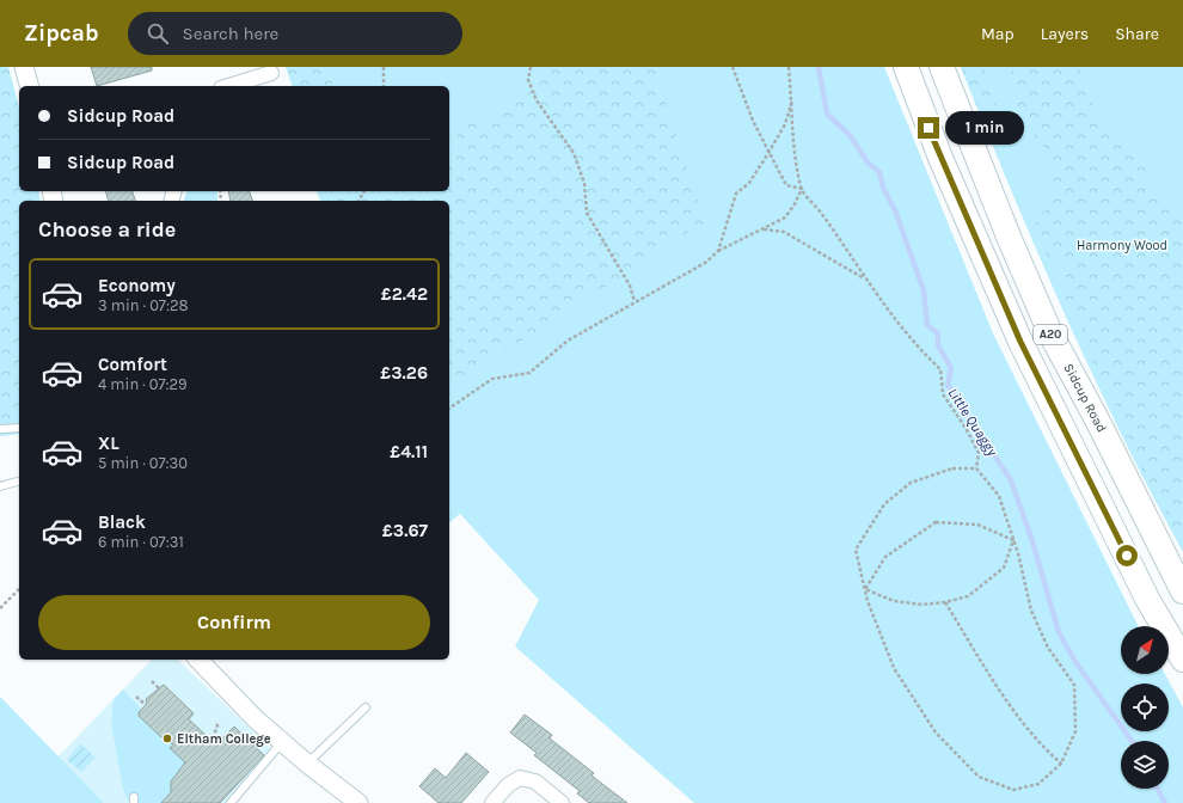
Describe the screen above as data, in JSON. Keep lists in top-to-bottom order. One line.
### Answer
{"streets":{"highway":["A20","Sidcup Road"]},"water":["Little Quaggy"],"parks":["Harmony Wood"],"places":["Eltham College"],"north":"top right","page":{"header":"Zipcab","search":"Search here","nav":["Map","Layers","Share"],"banner":["Sidcup Road","Sidcup Road"],"bubble":"1 min","heading":"Choose a ride","list":[{"name":"Economy","note":"3 min · 07:28","value":"£2.42"},{"name":"Comfort","note":"4 min · 07:29","value":"£3.26"},{"name":"XL","note":"5 min · 07:30","value":"£4.11"},{"name":"Black","note":"6 min · 07:31","value":"£3.67"}],"buttons":"Confirm"}}
